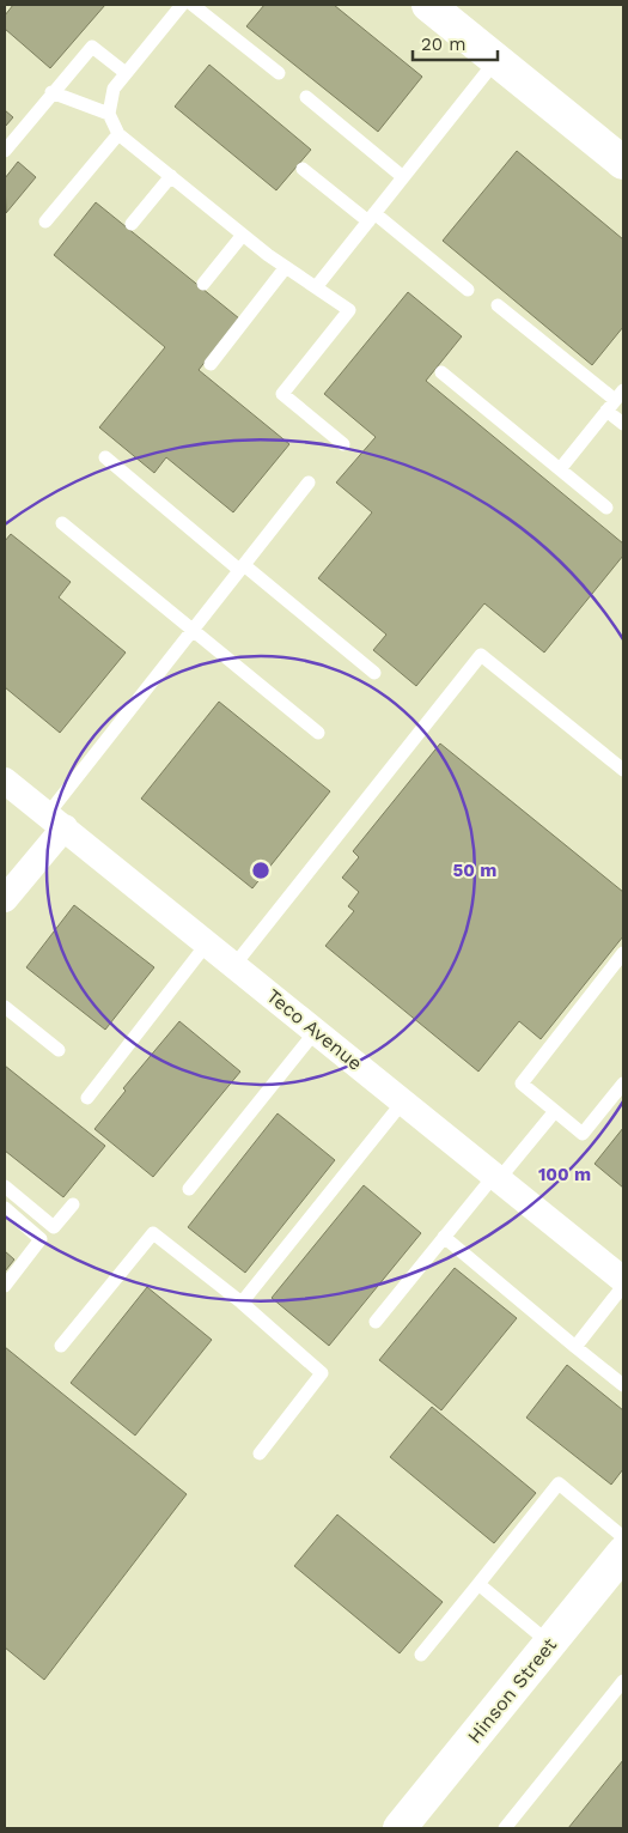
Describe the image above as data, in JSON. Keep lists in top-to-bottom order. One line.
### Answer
{"streets":{"street":["Teco Avenue","Hinson Street"]},"scale_bar":"20 m","rings":["50 m","100 m"]}
